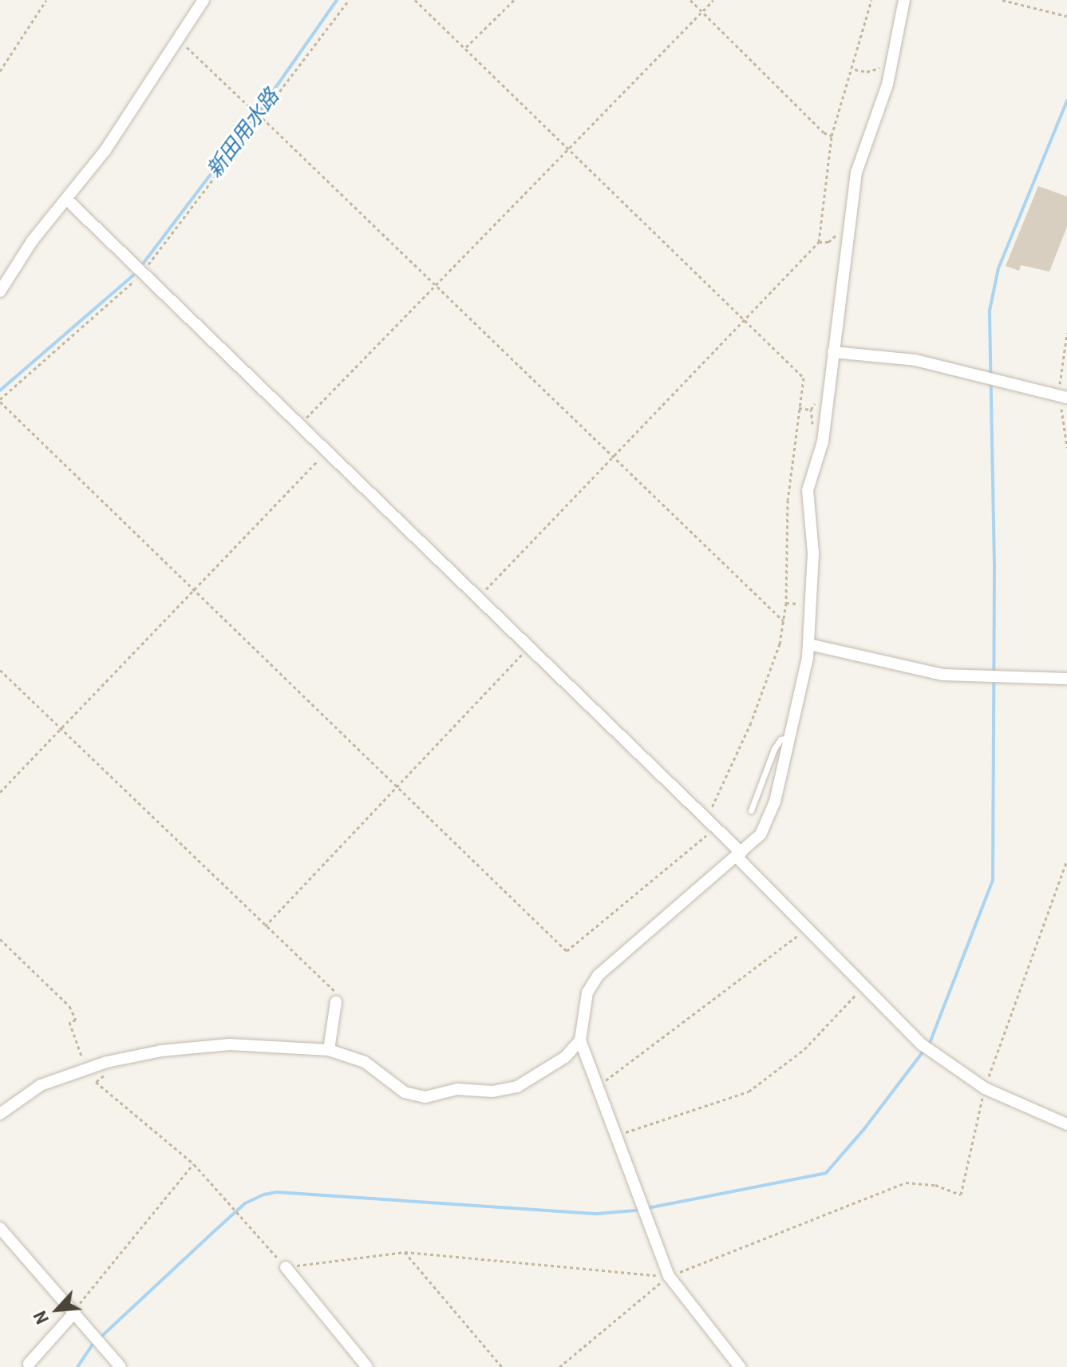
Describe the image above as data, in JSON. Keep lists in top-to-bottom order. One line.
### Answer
{"water":["新田用水路"],"north":"bottom left"}
